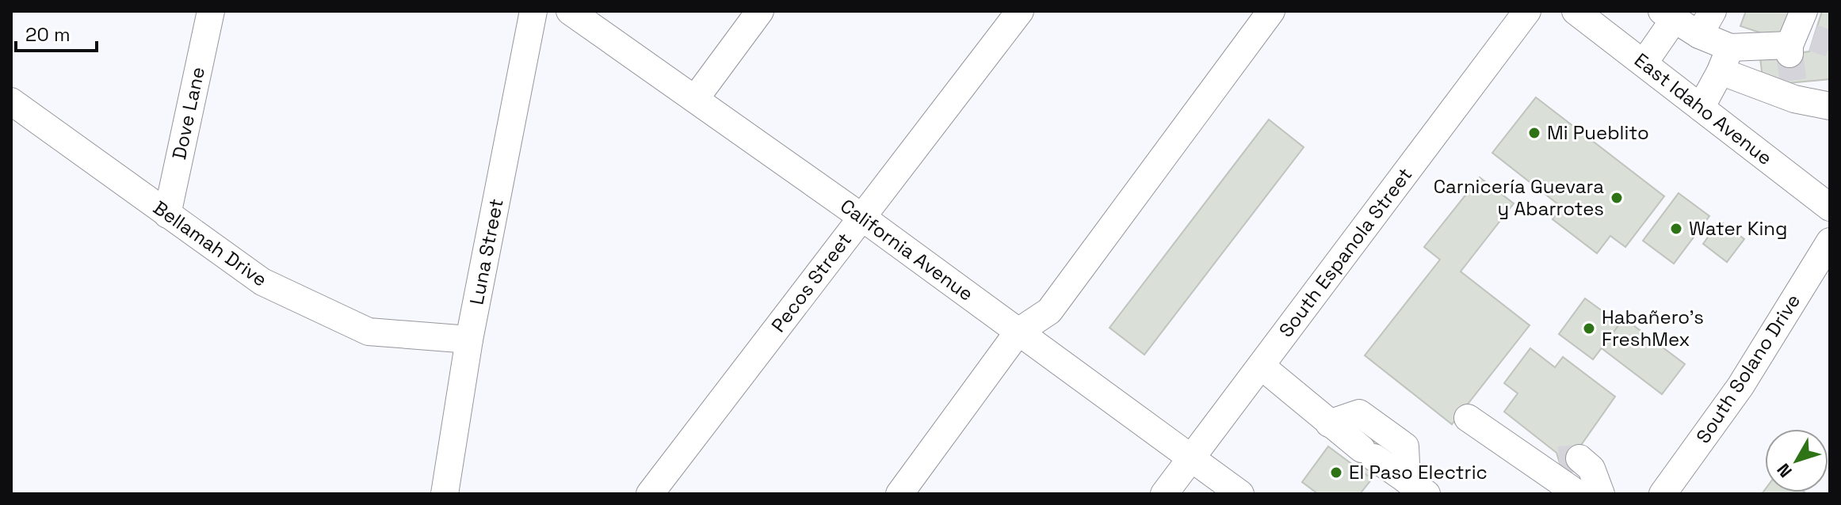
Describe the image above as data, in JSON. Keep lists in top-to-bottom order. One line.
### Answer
{"streets":{"street":["East Idaho Avenue","Dove Lane","Bellamah Drive","California Avenue","Luna Street","South Espanola Street","Pecos Street","South Solano Drive"]},"crossings":[["Dove Lane","Bellamah Drive"],["Bellamah Drive","Luna Street"],["California Avenue","South Espanola Street"],["California Avenue","Pecos Street"]],"places":["Mi Pueblito","Carnicería Guevara y Abarrotes","Water King","Habañero's FreshMex","El Paso Electric"],"scale_bar":"20 m","north":"bottom left"}
